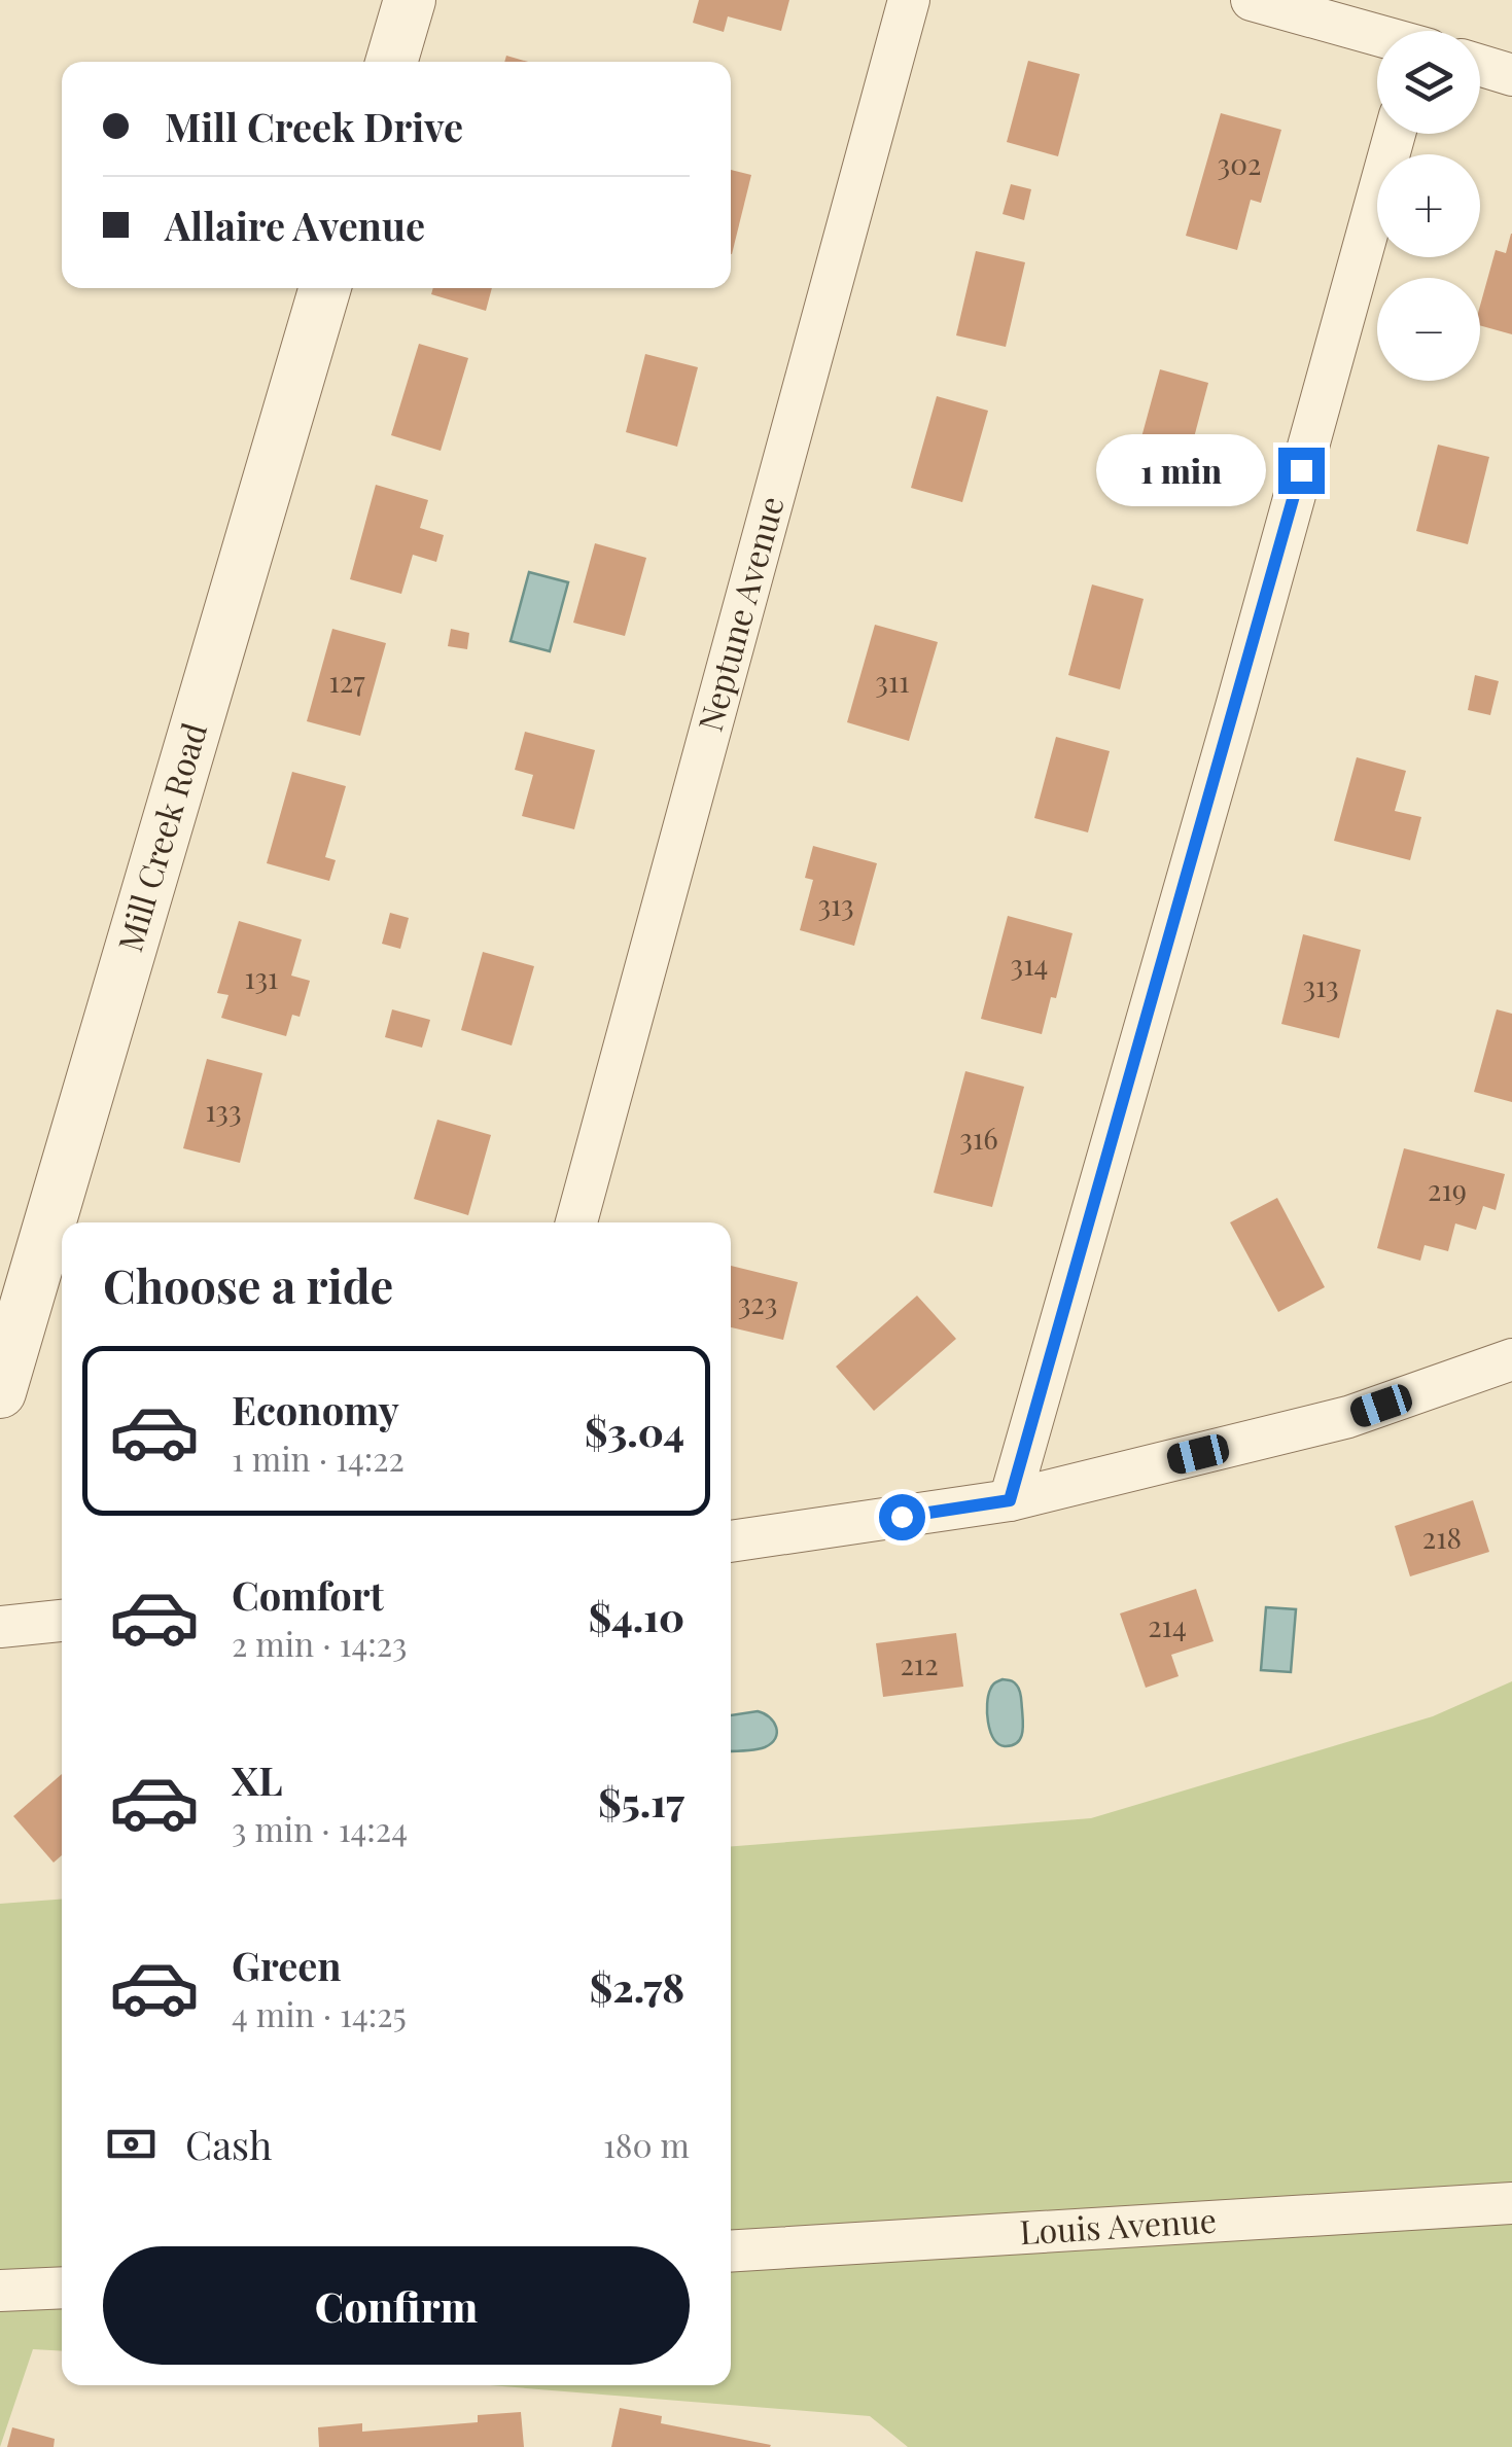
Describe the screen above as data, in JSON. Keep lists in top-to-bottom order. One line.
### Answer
{"streets":{"street":["Neptune Avenue","Mill Creek Road","Louis Avenue"]},"house_numbers":["302","127","311","313","314","131","313","133","316","219","323","218","214","212"],"page":{"map_buttons":["+","−"],"banner":["Mill Creek Drive","Allaire Avenue"],"bubble":"1 min","heading":"Choose a ride","list":[{"name":"Economy","note":"1 min · 14:22","value":"$3.04"},{"name":"Comfort","note":"2 min · 14:23","value":"$4.10"},{"name":"XL","note":"3 min · 14:24","value":"$5.17"},{"name":"Green","note":"4 min · 14:25","value":"$2.78"}],"pay":["Cash","180 m"],"buttons":"Confirm"}}
